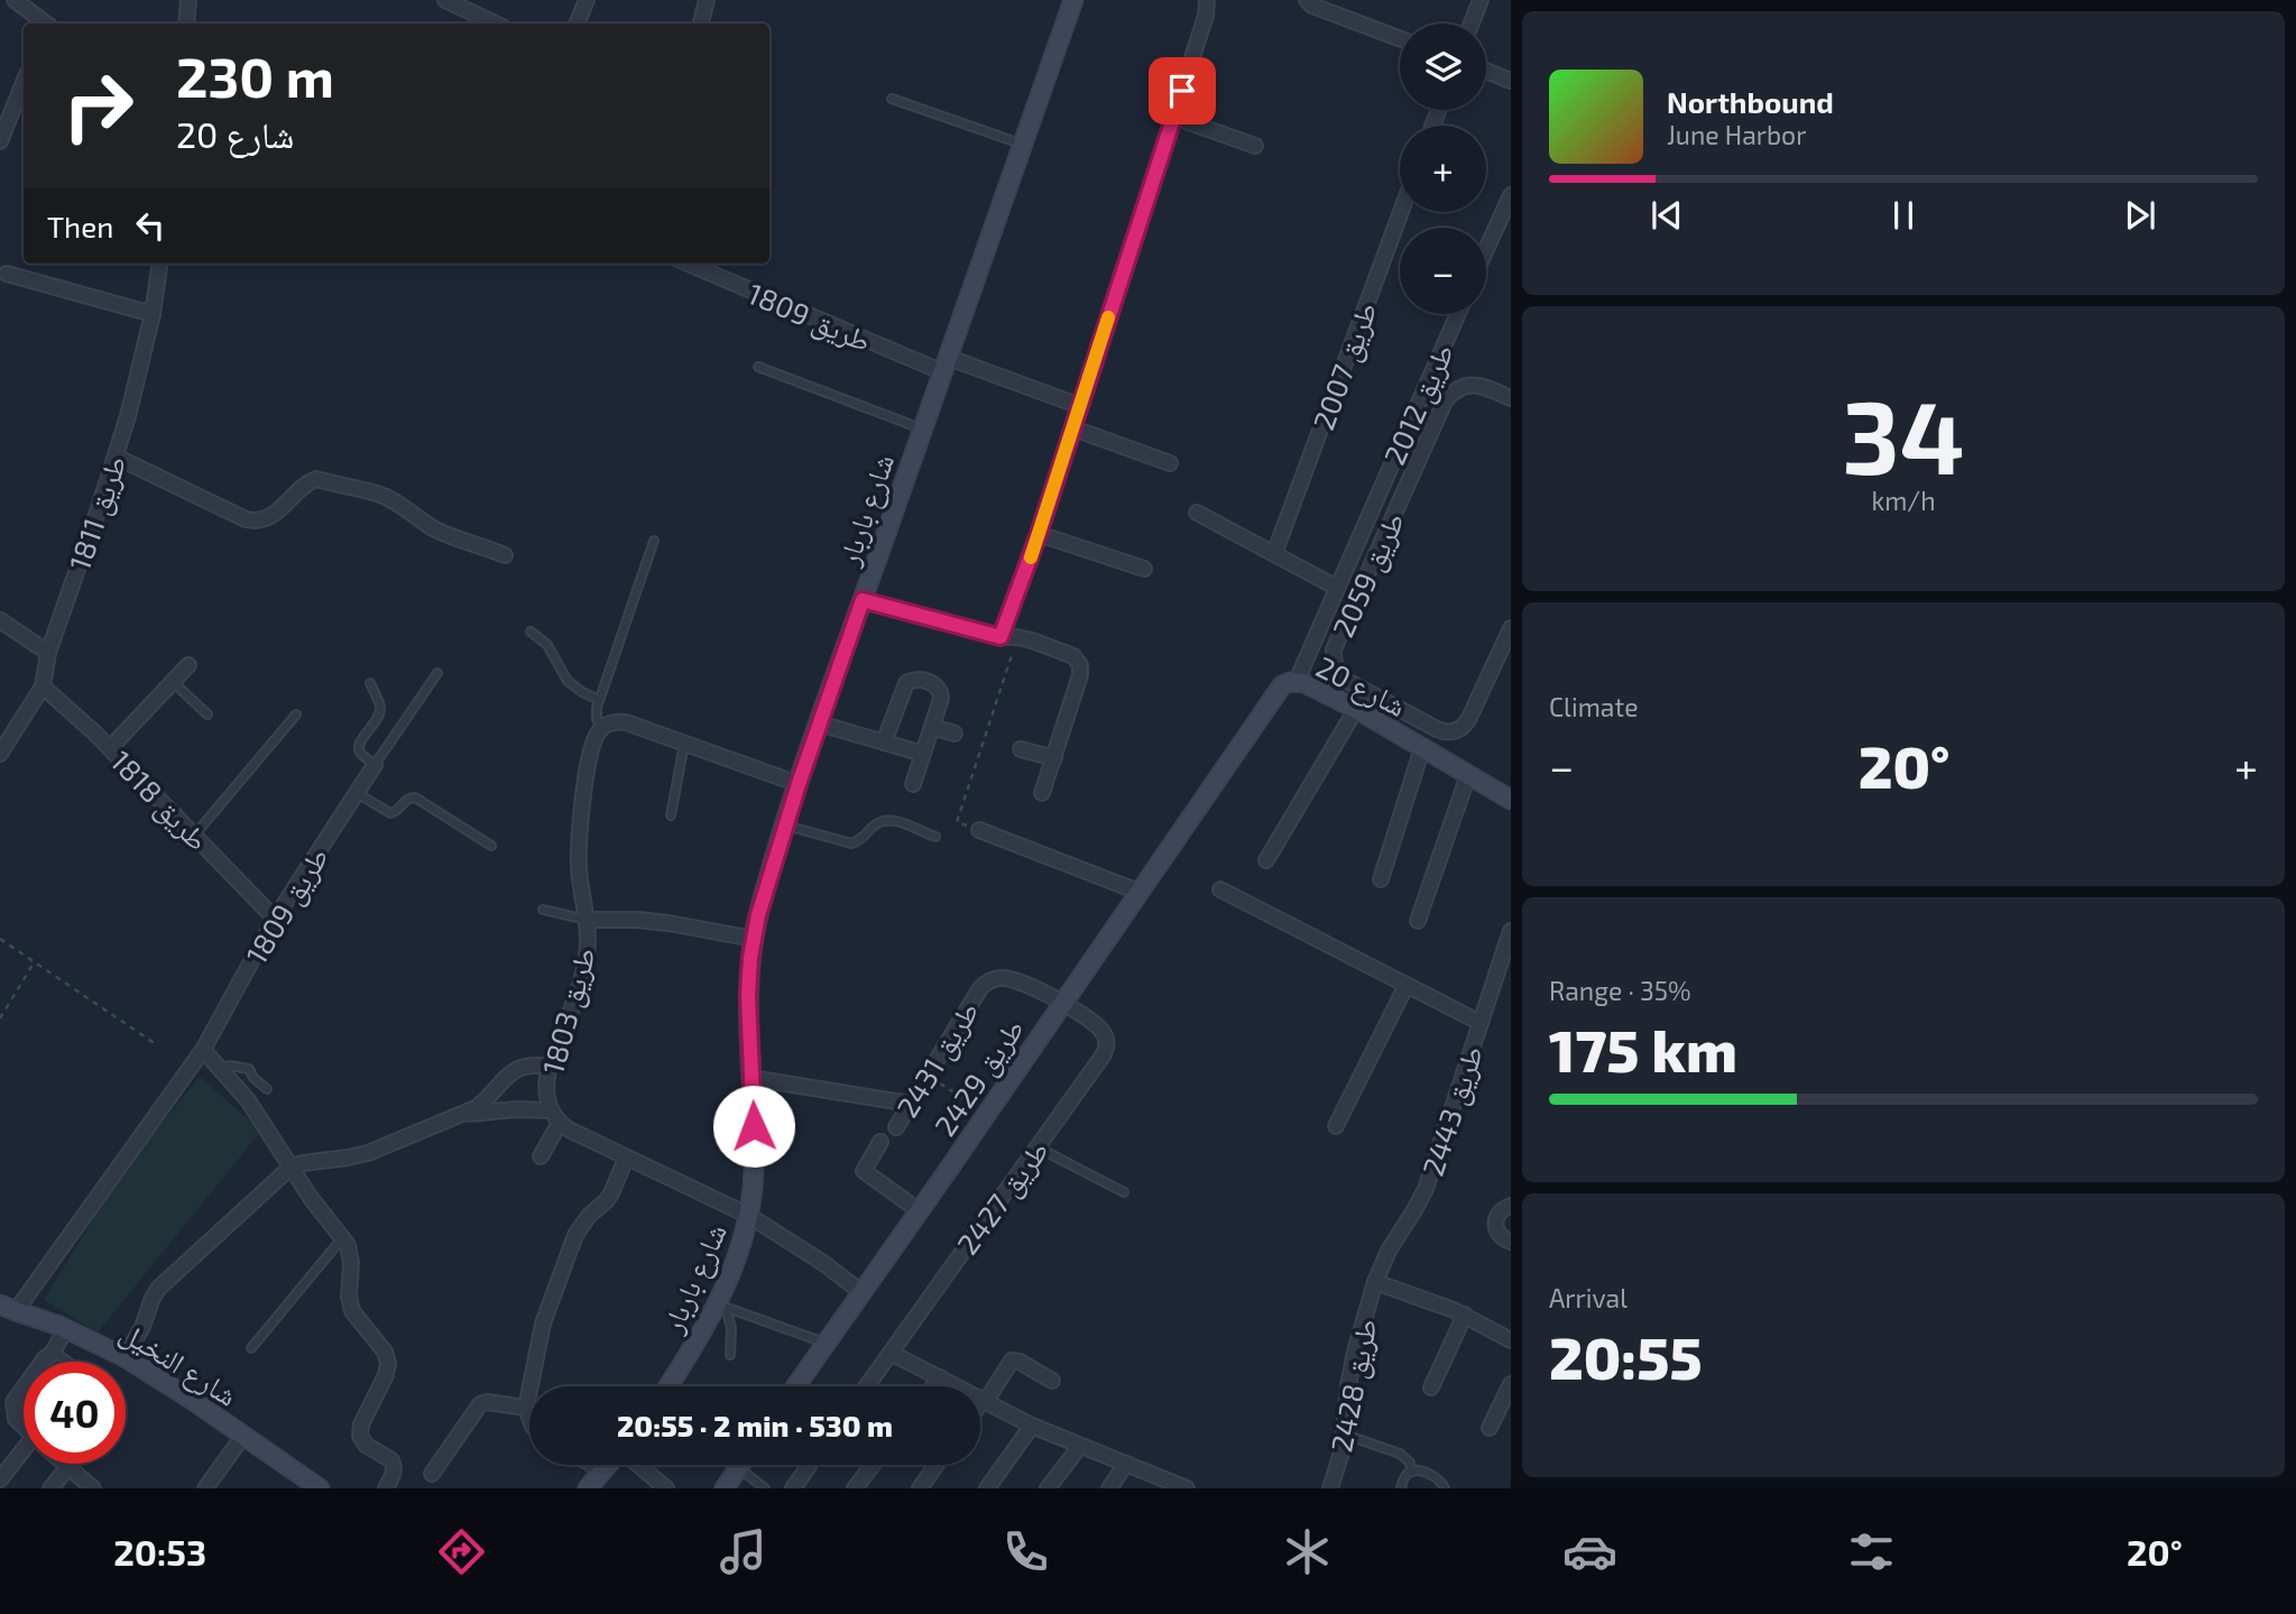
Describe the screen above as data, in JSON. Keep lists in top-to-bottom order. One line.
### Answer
{"streets":{"street":["طريق 1809","طريق 2007","طريق 2012","شارع باربار","طريق 1811","طريق 2059","شارع 20","طريق 1818","طريق 1803","طريق 2431","طريق 2429","طريق 2443","طريق 2427","شارع النخيل","طريق 2428"]},"crossings":[["طريق 1809","شارع باربار"],["طريق 1809","طريق 1818"],["طريق 1809","شارع النخيل"],["طريق 2012","شارع 20"],["شارع باربار","طريق 1803"],["طريق 1811","طريق 1818"],["شارع 20","طريق 2429"],["طريق 2431","طريق 2429"],["طريق 2431","طريق 2427"],["طريق 2429","طريق 2427"],["طريق 2443","طريق 2428"]],"page":{"map_buttons":["+","−"],"turn":["230 m","شارع 20"],"song":["Northbound","June Harbor"],"then":"Then","tile":[["34","km/h"],"Climate",["Range · 35%","175 km"],["Arrival","20:55"]],"heat":["−","20°","+"],"limit":"40","trip":"20:55 · 2 min · 530 m","tabs":["20:53","20°"]}}
